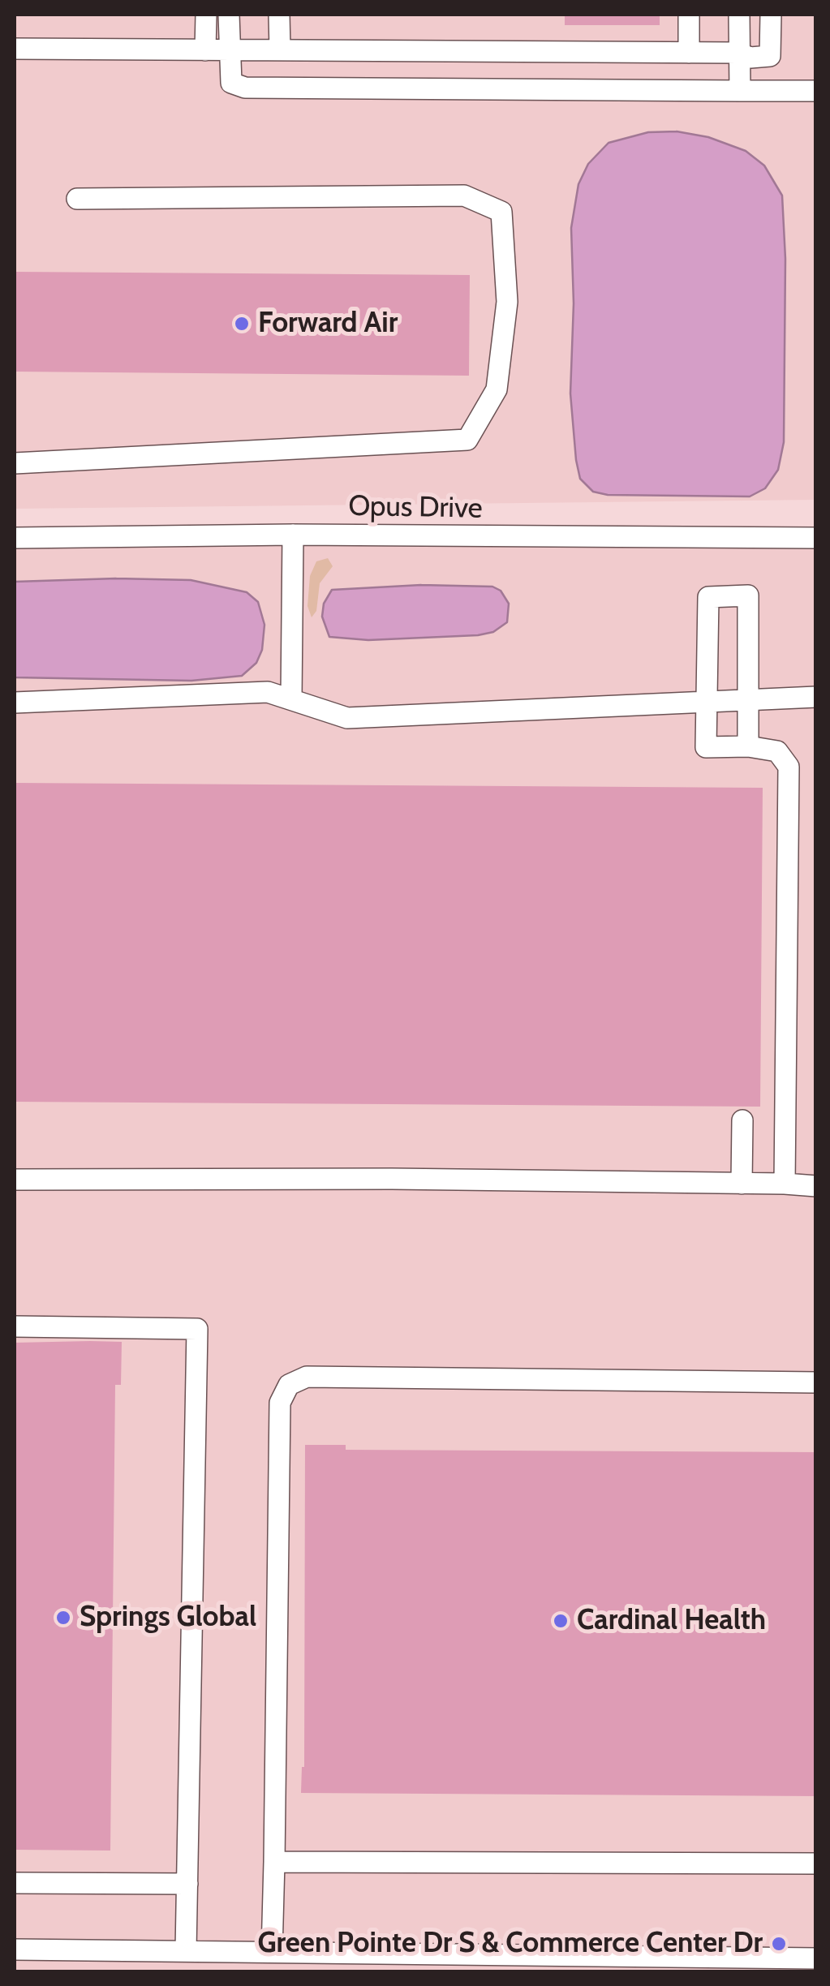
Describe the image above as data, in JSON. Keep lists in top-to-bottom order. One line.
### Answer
{"streets":{"street":["Opus Drive"]},"places":["Forward Air","Springs Global","Cardinal Health","Green Pointe Dr S & Commerce Center Dr"]}
